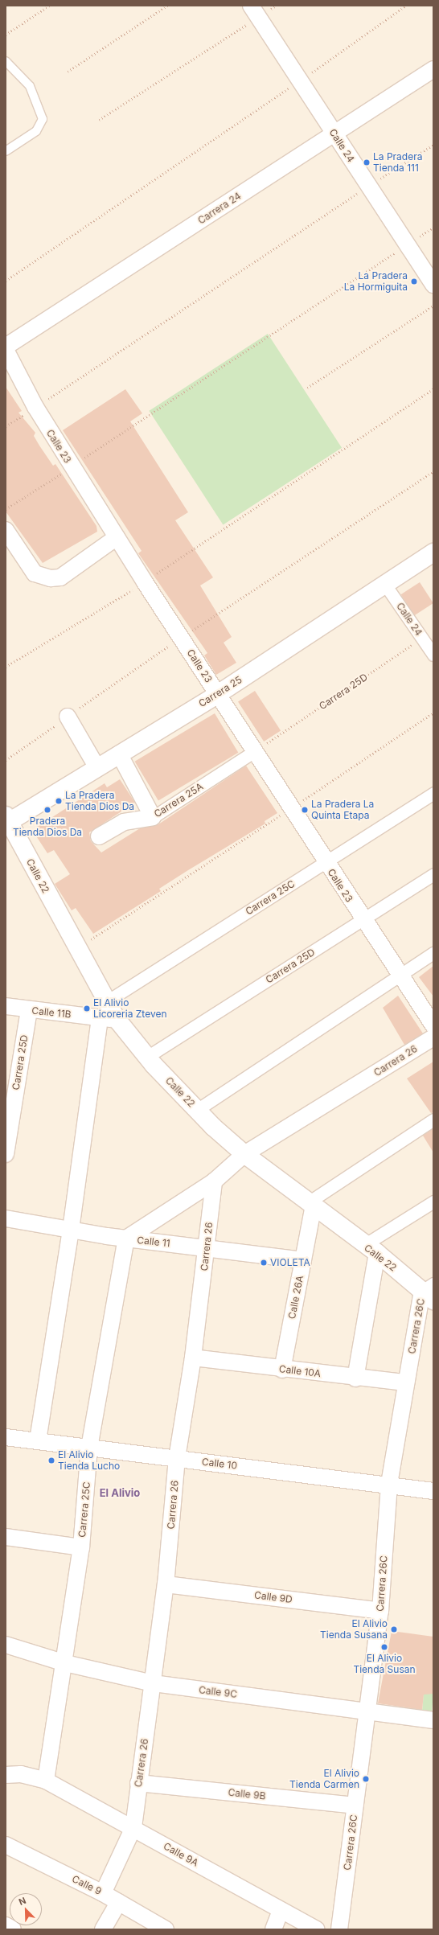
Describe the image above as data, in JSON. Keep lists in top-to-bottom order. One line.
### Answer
{"streets":{"street":["Calle 24","Carrera 24","Calle 23","Carrera 25","Carrera 25D","Carrera 25A","Calle 22","Carrera 25C","Calle 11B","Carrera 26","Calle 11","Calle 26A","Carrera 26C","Calle 10A","Calle 10","Calle 9D","Calle 9C","Calle 9B","Calle 9A","Calle 9"]},"crossings":[["Calle 24","Carrera 24"],["Calle 24","Carrera 25"],["Calle 24","Carrera 25D"],["Calle 23","Carrera 25"],["Calle 23","Carrera 25D"],["Calle 23","Carrera 25A"],["Calle 23","Carrera 25C"],["Carrera 25","Calle 22"],["Carrera 25D","Carrera 25A"],["Carrera 25D","Calle 22"],["Carrera 25D","Calle 11B"],["Calle 22","Carrera 25C"],["Calle 22","Calle 11B"],["Calle 22","Carrera 26"],["Calle 22","Calle 26A"],["Calle 22","Carrera 26C"],["Carrera 25C","Carrera 26"],["Carrera 25C","Calle 11"],["Carrera 25C","Calle 10"],["Carrera 25C","Calle 9C"],["Carrera 25C","Calle 9A"],["Carrera 26","Calle 11"],["Carrera 26","Calle 10A"],["Carrera 26","Calle 10"],["Carrera 26","Calle 9D"],["Carrera 26","Calle 9C"],["Carrera 26","Calle 9B"],["Carrera 26","Calle 9A"],["Calle 11","Calle 26A"],["Calle 26A","Calle 10A"],["Carrera 26C","Calle 10A"],["Carrera 26C","Calle 10"],["Carrera 26C","Calle 9D"],["Carrera 26C","Calle 9C"],["Carrera 26C","Calle 9B"]],"districts":["El Alivio"],"places":["La Pradera Tienda 111","La Pradera La Hormiguita","La Pradera Tienda Dios Da","Pradera Tienda Dios Da","La Pradera La Quinta Etapa","El Alivio Licoreria Zteven","VIOLETA","El Alivio Tienda Lucho","El Alivio Tienda Susana","El Alivio Tienda Susan","El Alivio Tienda Carmen"],"north":"top left"}
